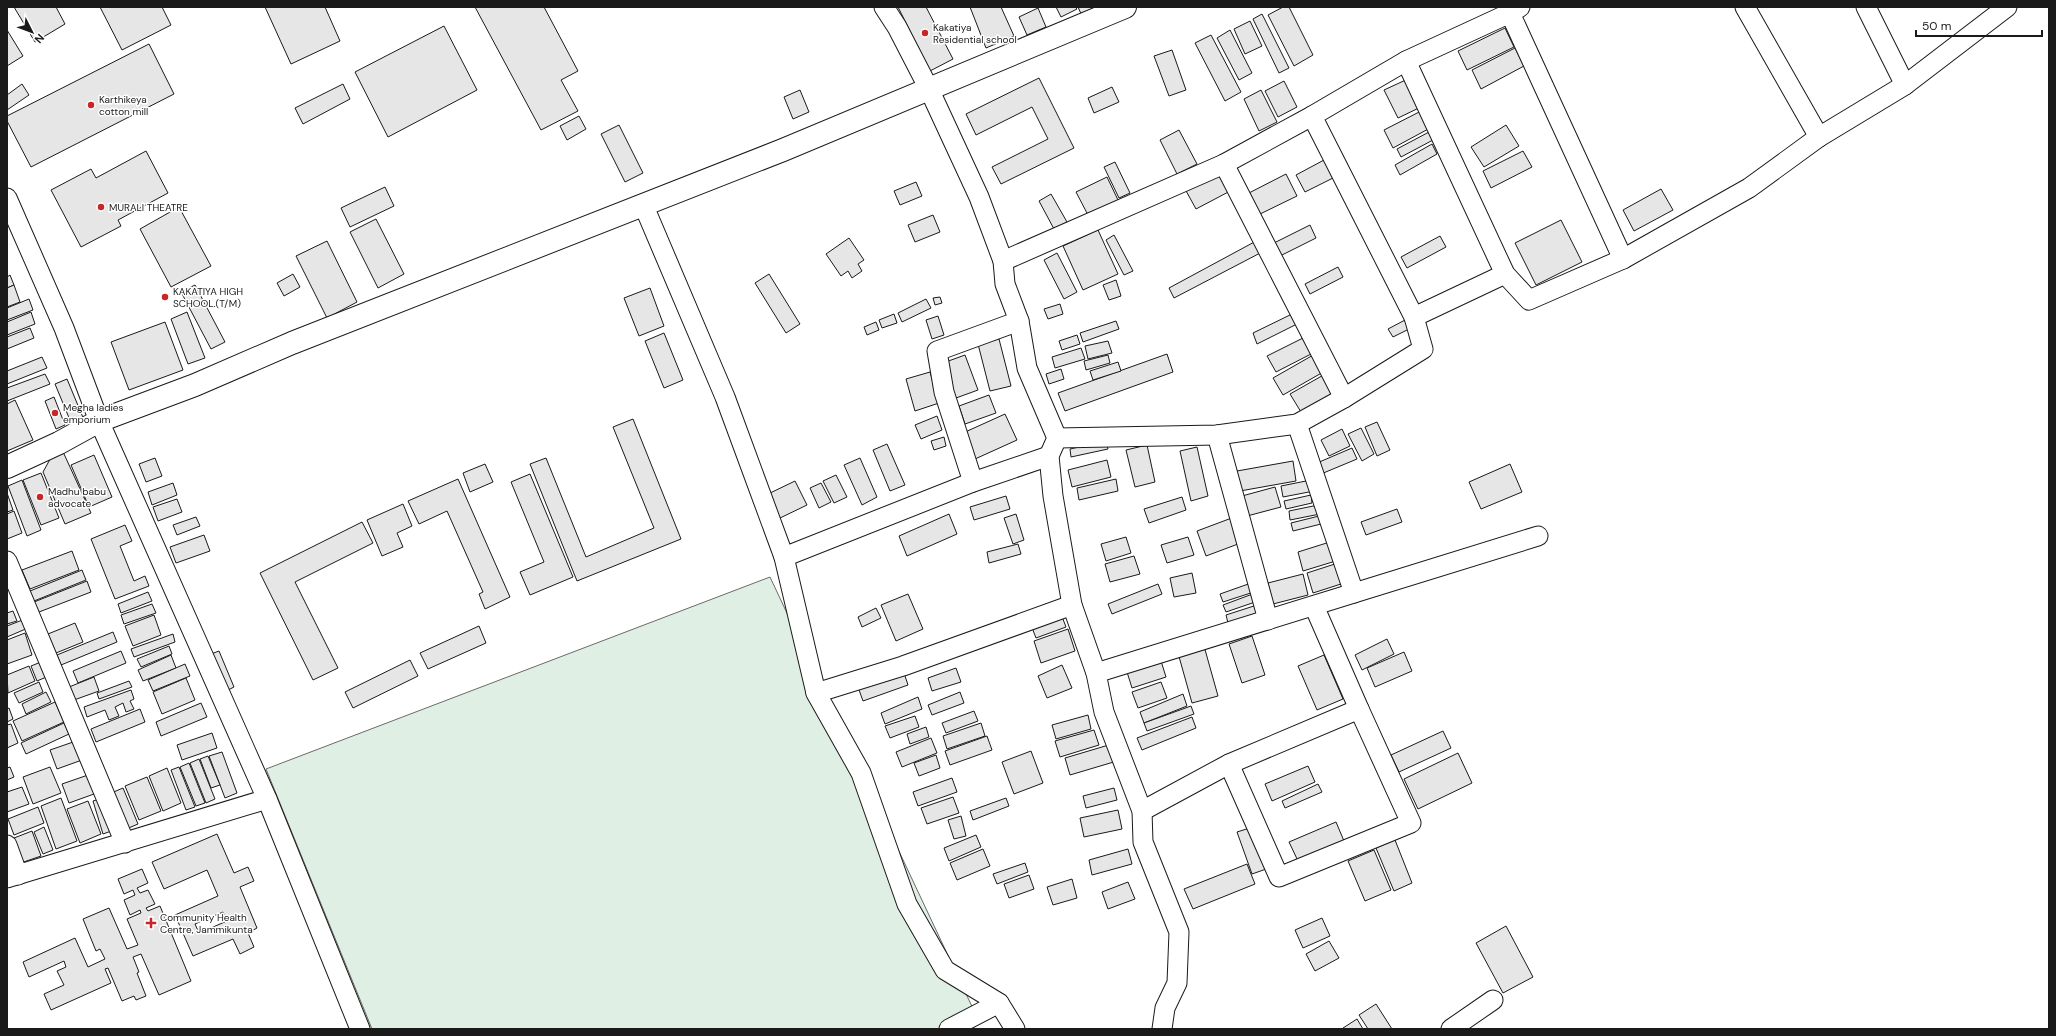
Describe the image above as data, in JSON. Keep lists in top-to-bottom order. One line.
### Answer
{"places":{"other":["Kakatiya Residential school","Karthikeya cotton mill","MURALI THEATRE","KAKATIYA HIGH SCHOOL.(T/M)","Megha ladies emporium","Madhu babu advocate"],"health":["Community Health Centre, Jammikunta"]},"scale_bar":"50 m","north":"bottom right"}
